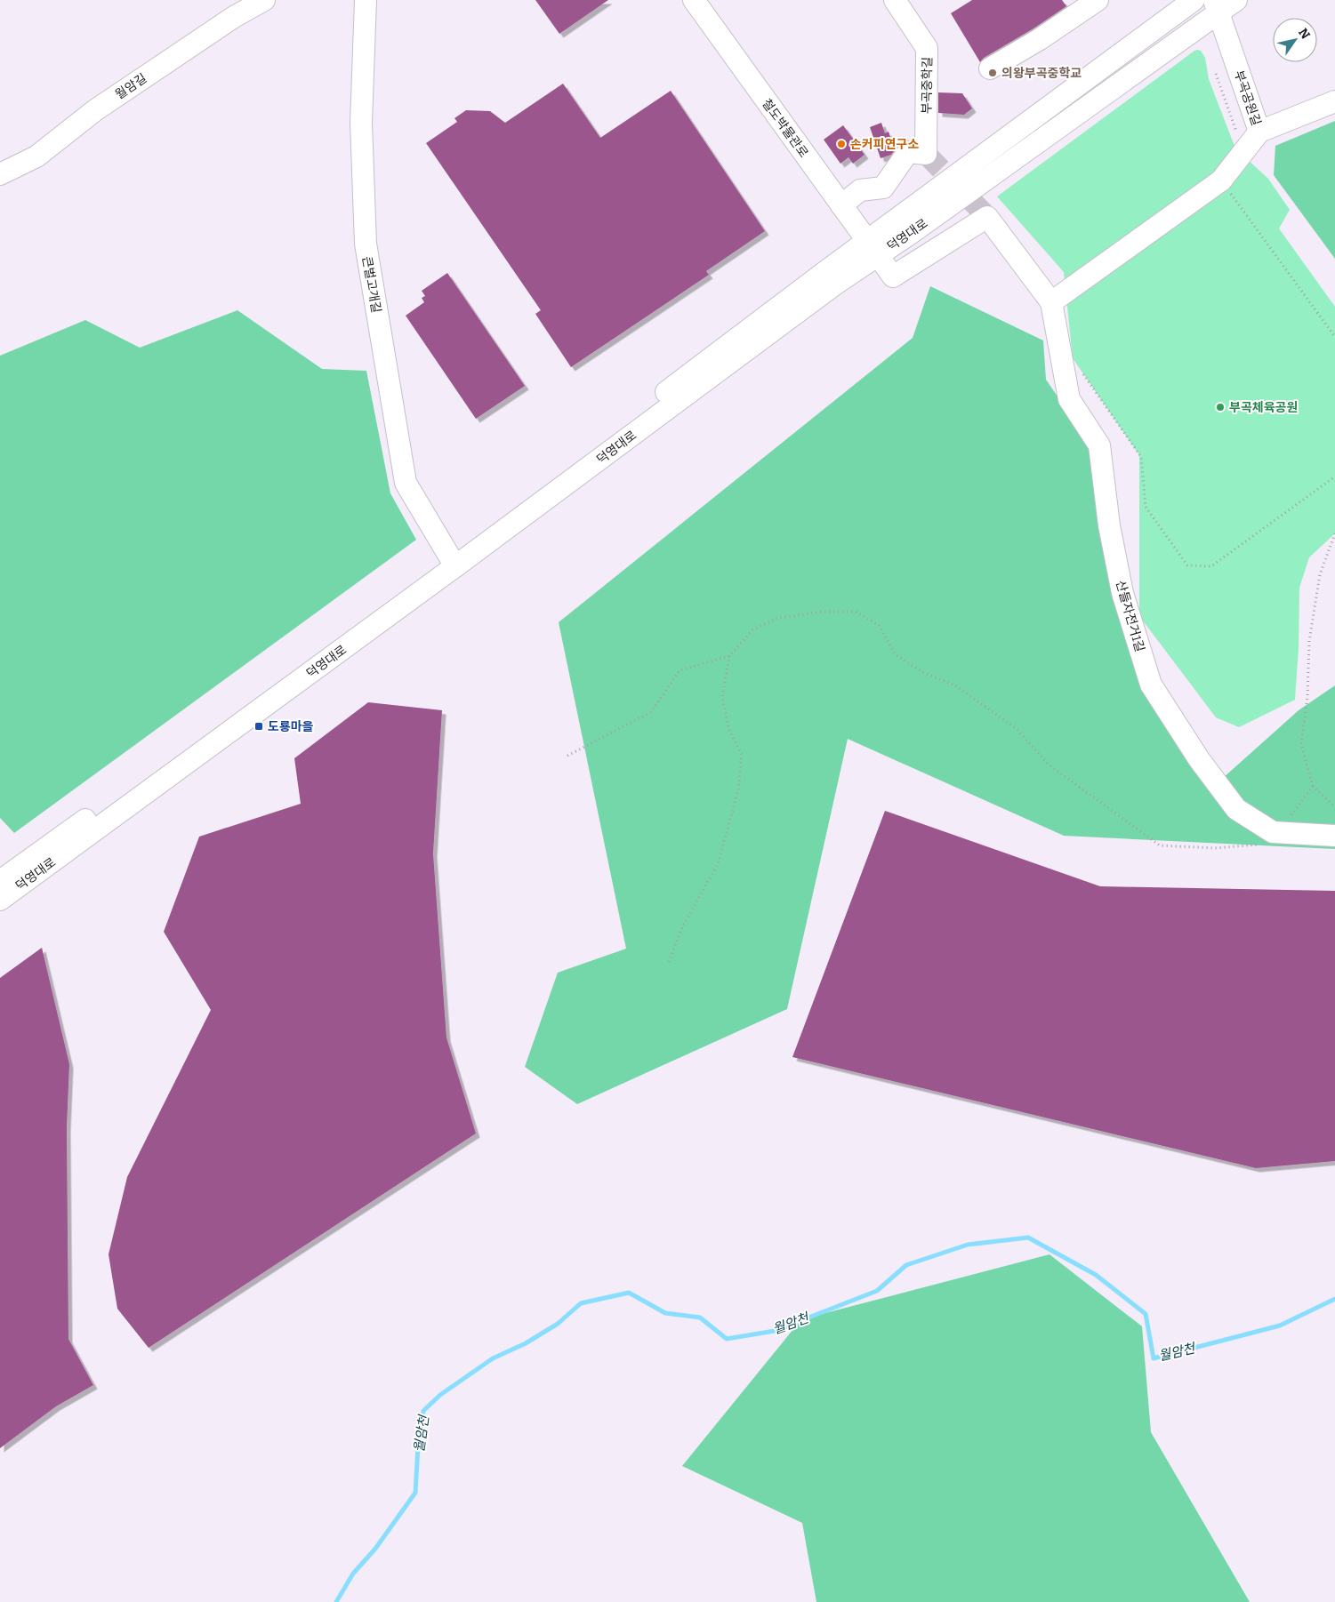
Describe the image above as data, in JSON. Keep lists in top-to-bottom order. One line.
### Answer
{"streets":{"street":["부곡중학길","월암길","부곡공원길","철도박물관로","덕영대로","큰벌고개길","산들자전거1길"]},"crossings":[["부곡중학길","철도박물관로"],["부곡공원길","덕영대로"],["철도박물관로","덕영대로"],["철도박물관로","산들자전거1길"],["덕영대로","큰벌고개길"]],"water":["월암천"],"places":{"other":["의왕부곡중학교","손커피연구소","부곡체육공원"],"transit":["도룡마을"]},"north":"top right"}
